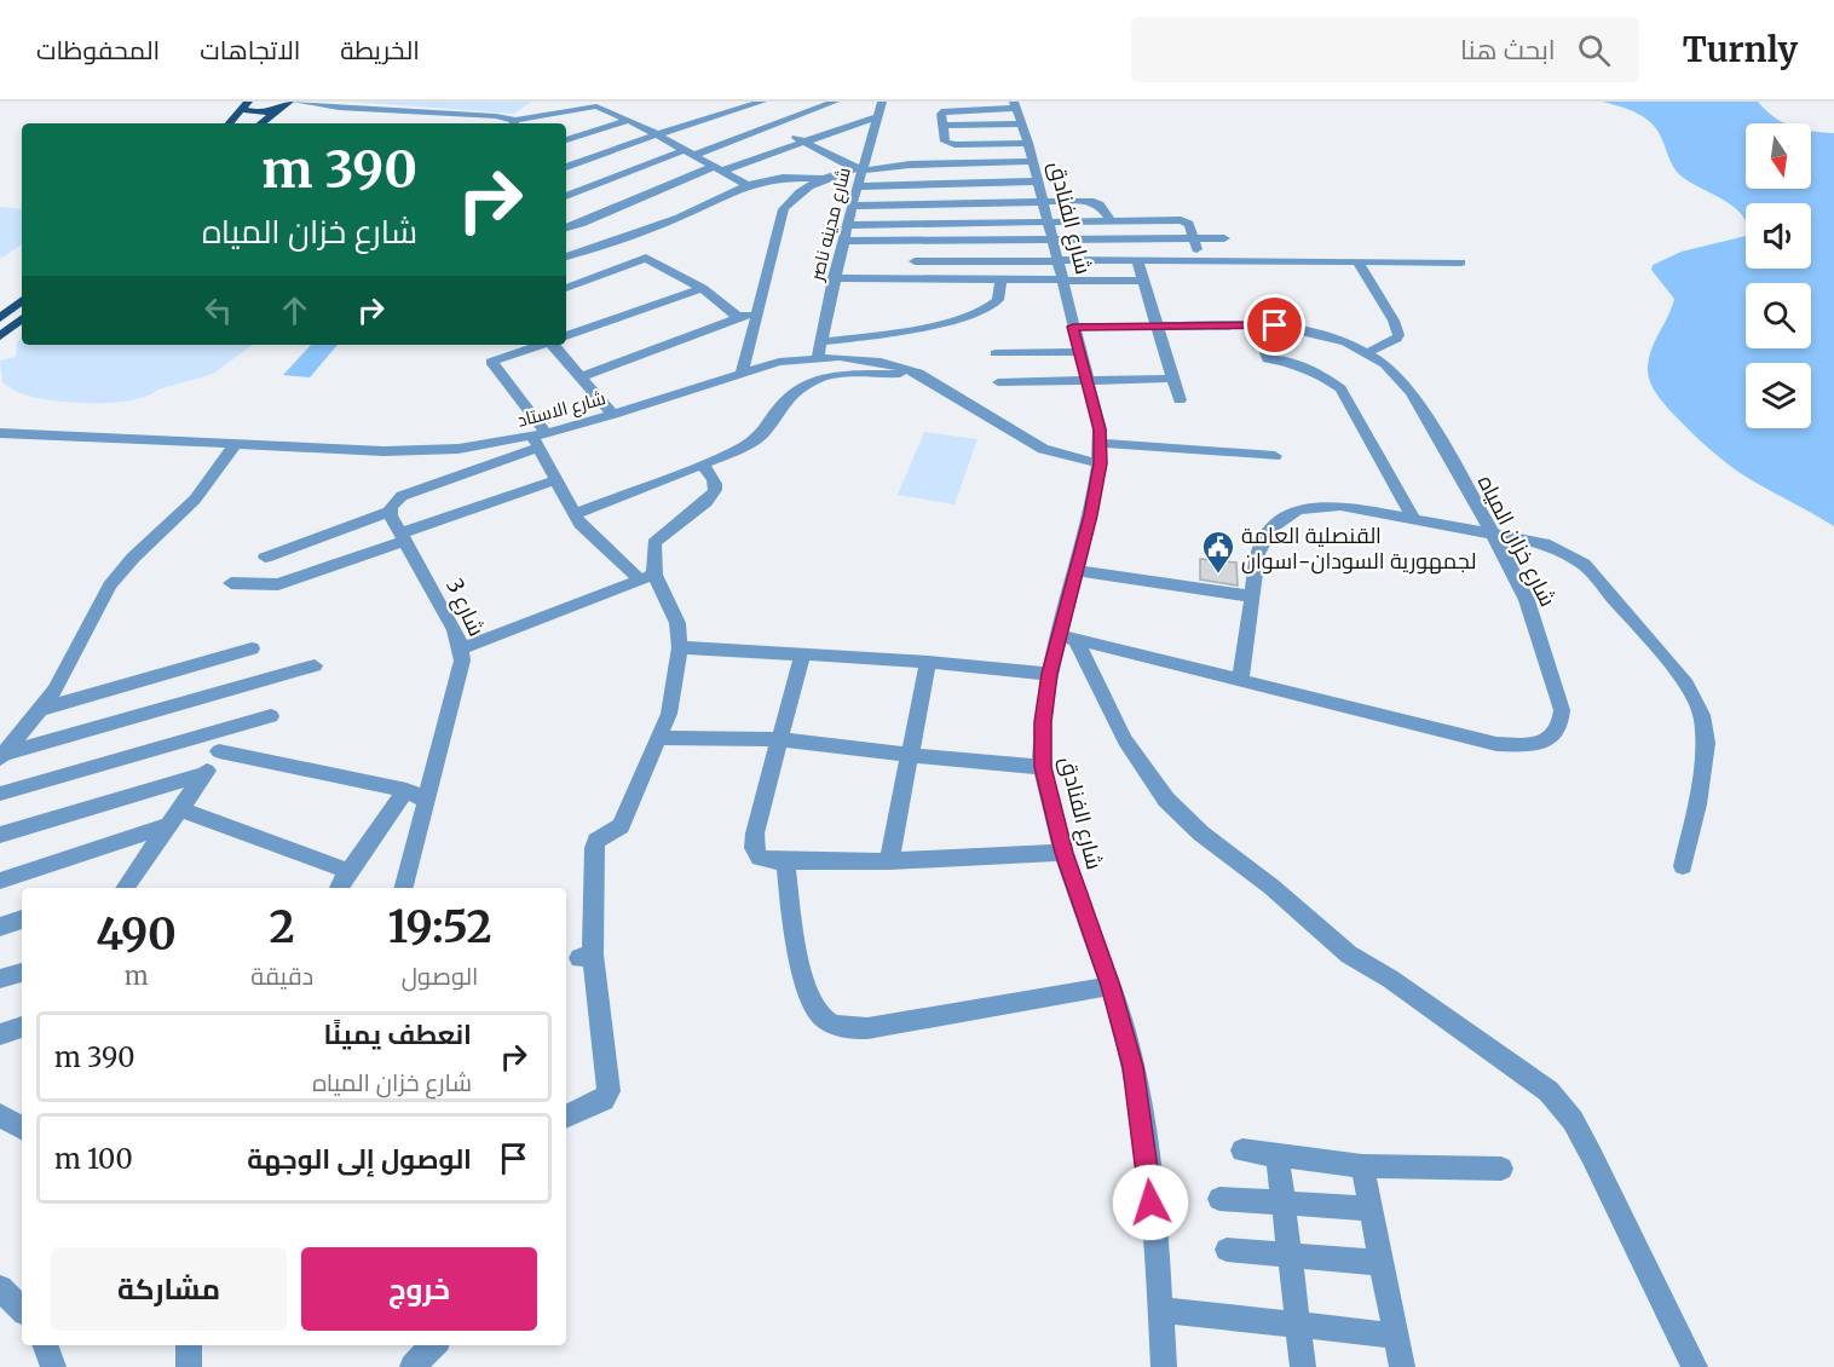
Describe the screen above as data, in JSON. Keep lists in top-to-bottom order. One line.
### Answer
{"streets":{"street":["شارع الفنادق","شارع مدينه ناصر","شارع الاستاد","شارع خزان المياه","شارع 3"]},"crossings":[["شارع الفنادق","شارع الاستاد"],["شارع الفنادق","شارع خزان المياه"],["شارع مدينه ناصر","شارع الاستاد"]],"places":{"public building":["القنصلية العامة لجمهورية السودان-اسوان"]},"north":"bottom","page":{"header":"Turnly","search":"ابحث هنا","nav":["الخريطة","الاتجاهات","المحفوظات"],"turn":["390 m","شارع خزان المياه"],"eta":["19:52","الوصول","2","دقيقة","490","m"],"list":[{"name":"انعطف يمينًا","note":"شارع خزان المياه","value":"390 m"},{"name":"الوصول إلى الوجهة","value":"100 m"}],"buttons":["خروج","مشاركة"]}}
